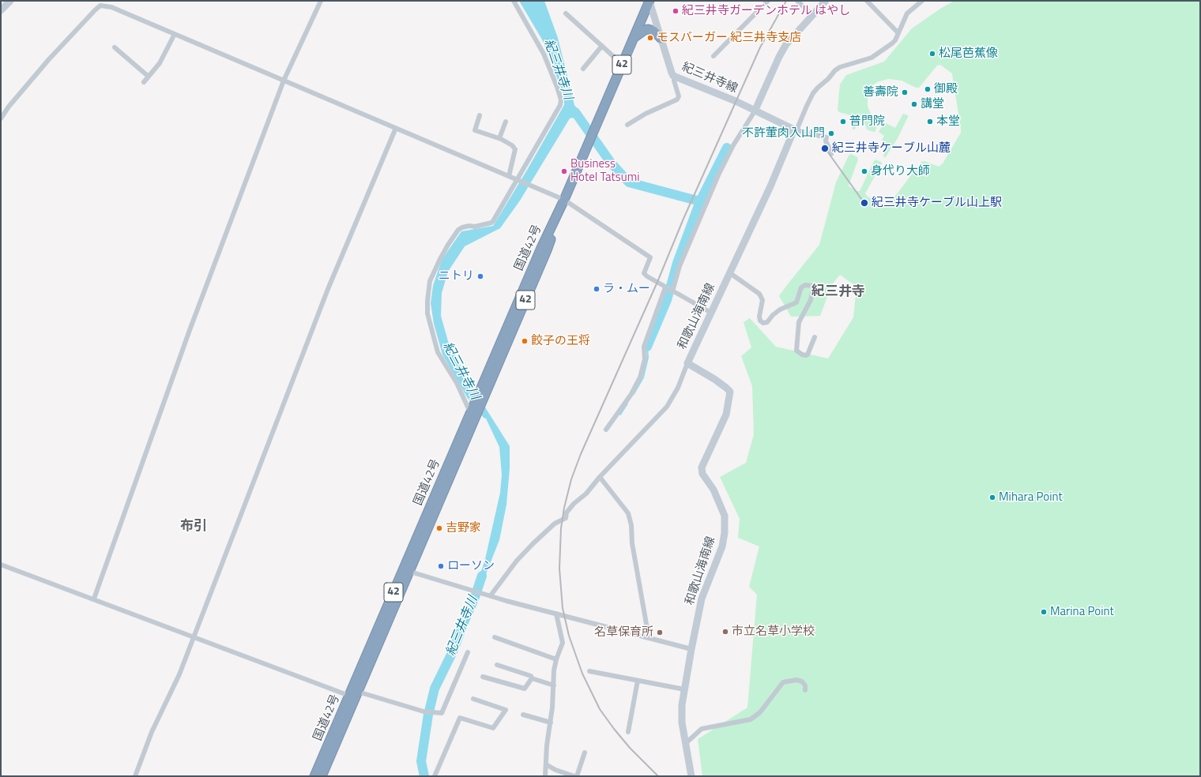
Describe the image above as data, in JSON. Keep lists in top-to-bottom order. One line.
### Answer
{"streets":{"highway":["42","国道42号"],"main road":["紀三井寺線","和歌山海南線"]},"crossings":[["紀三井寺線","国道42号"]],"districts":["紀三井寺","布引"],"water":["紀三井寺川"],"places":["紀三井寺ガーデンホテル はやし","モスバーガー 紀三井寺支店","松尾芭蕉像","御殿","善壽院","講堂","普門院","本堂","不許葷肉入山門","紀三井寺ケーブル山麓","Business Hotel Tatsumi","身代り大師","紀三井寺ケーブル山上駅","ニトリ","ラ・ムー","餃子の王将","Mihara Point","吉野家","ローソン","Marina Point","市立名草小学校","名草保育所"]}
